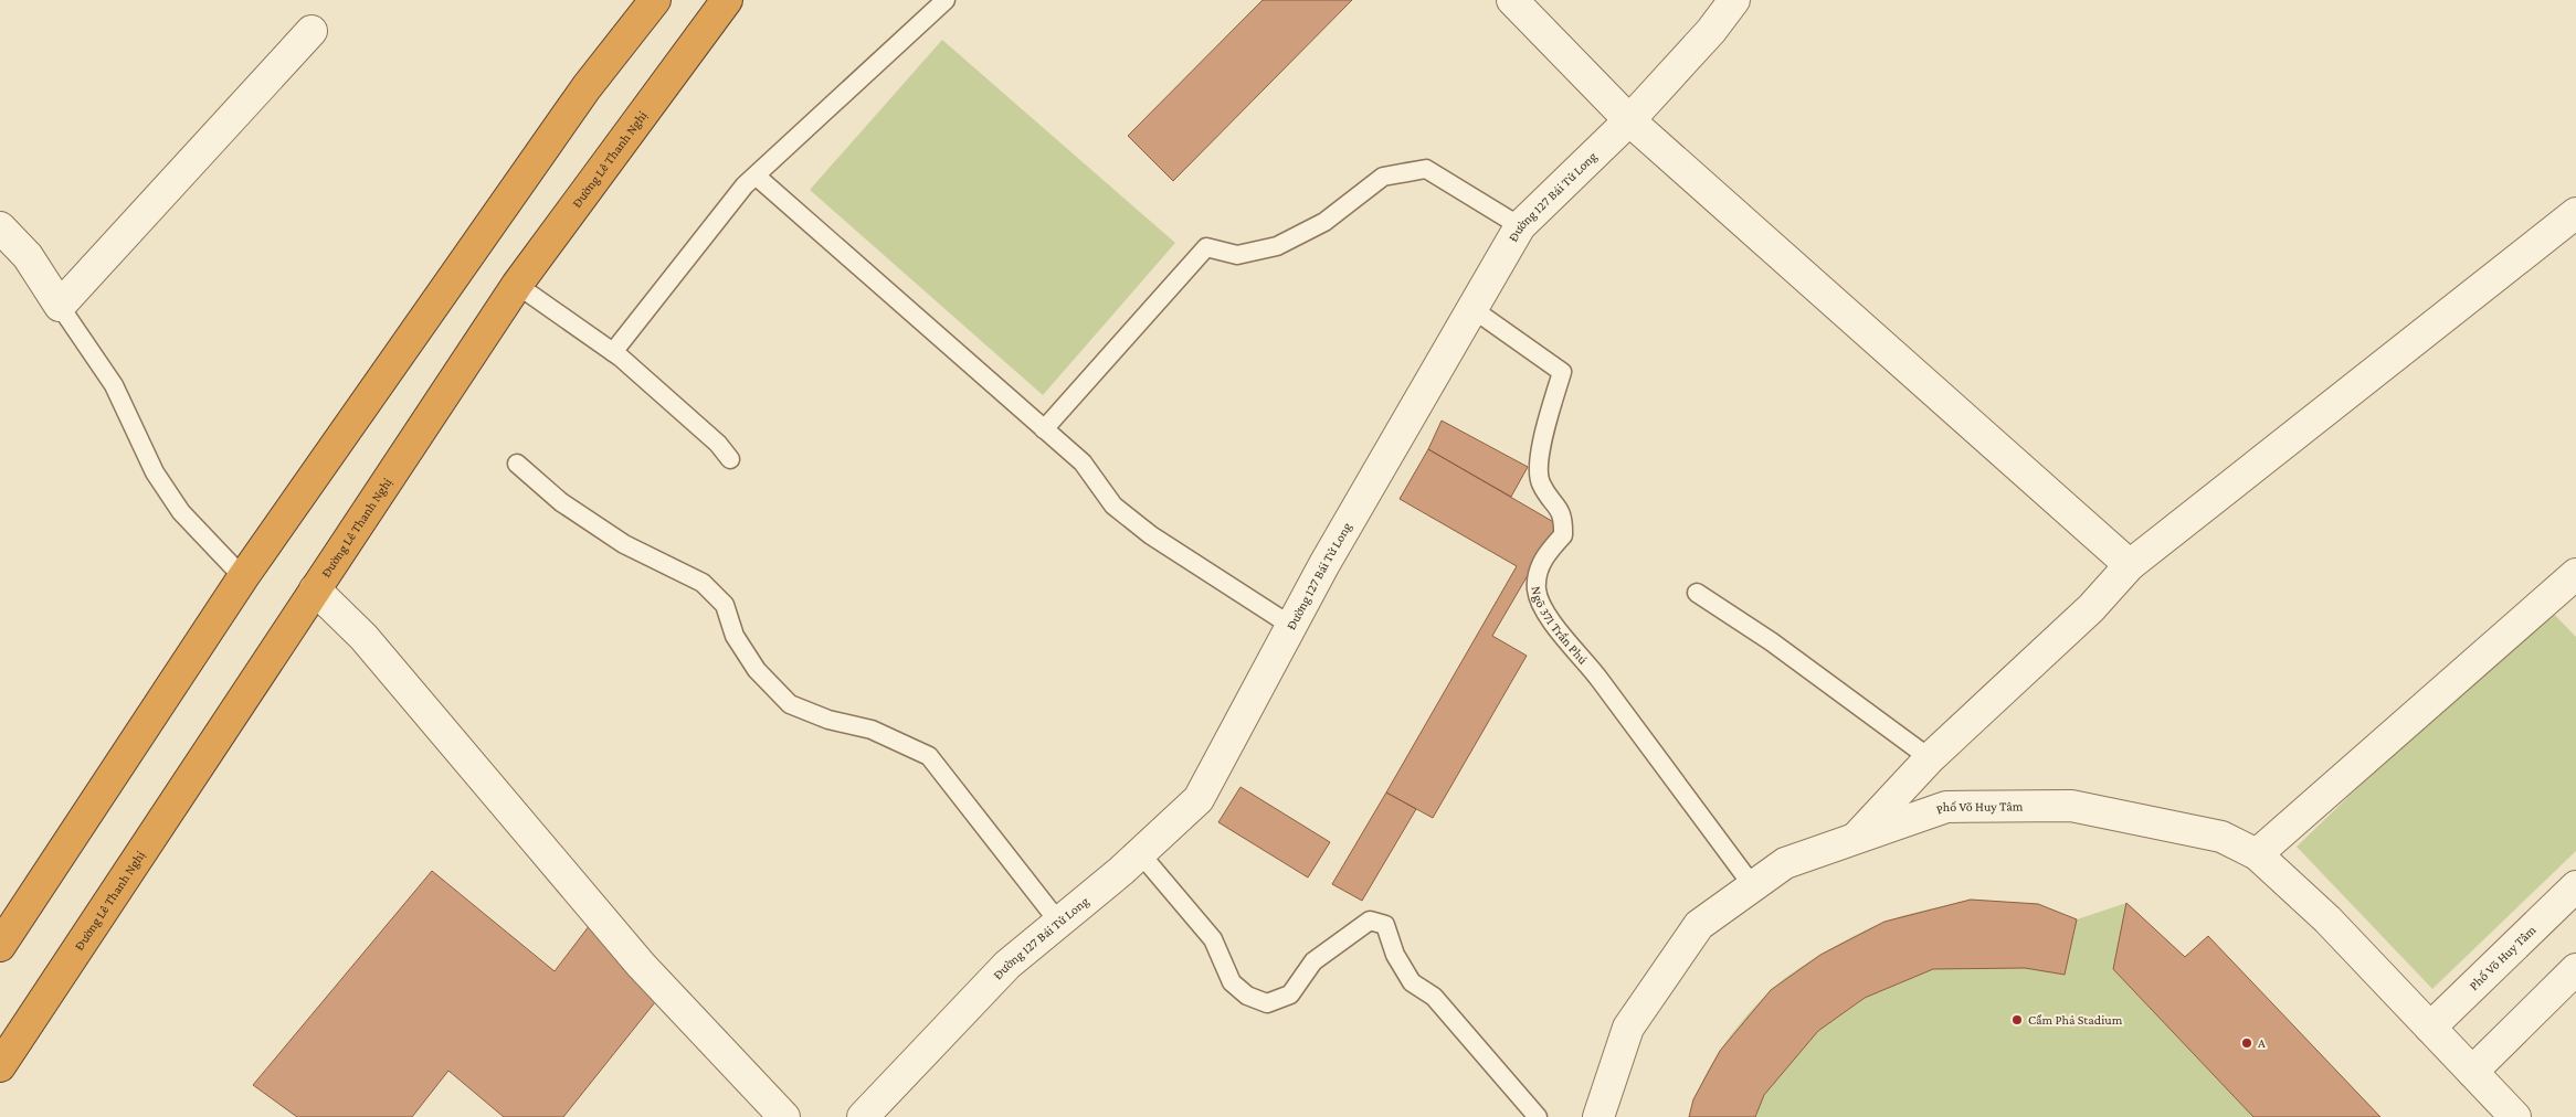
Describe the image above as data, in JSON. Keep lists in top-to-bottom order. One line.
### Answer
{"streets":{"highway":["Đường Lê Thanh Nghị"],"street":["Đường 127 Bái Tử Long","Phố Võ Huy Tâm"],"lane":["Ngõ 371 Trần Phú"]},"crossings":[["Đường 127 Bái Tử Long","Ngõ 371 Trần Phú"],["Ngõ 371 Trần Phú","Phố Võ Huy Tâm"]],"places":["Cẩm Phả Stadium","A"]}
